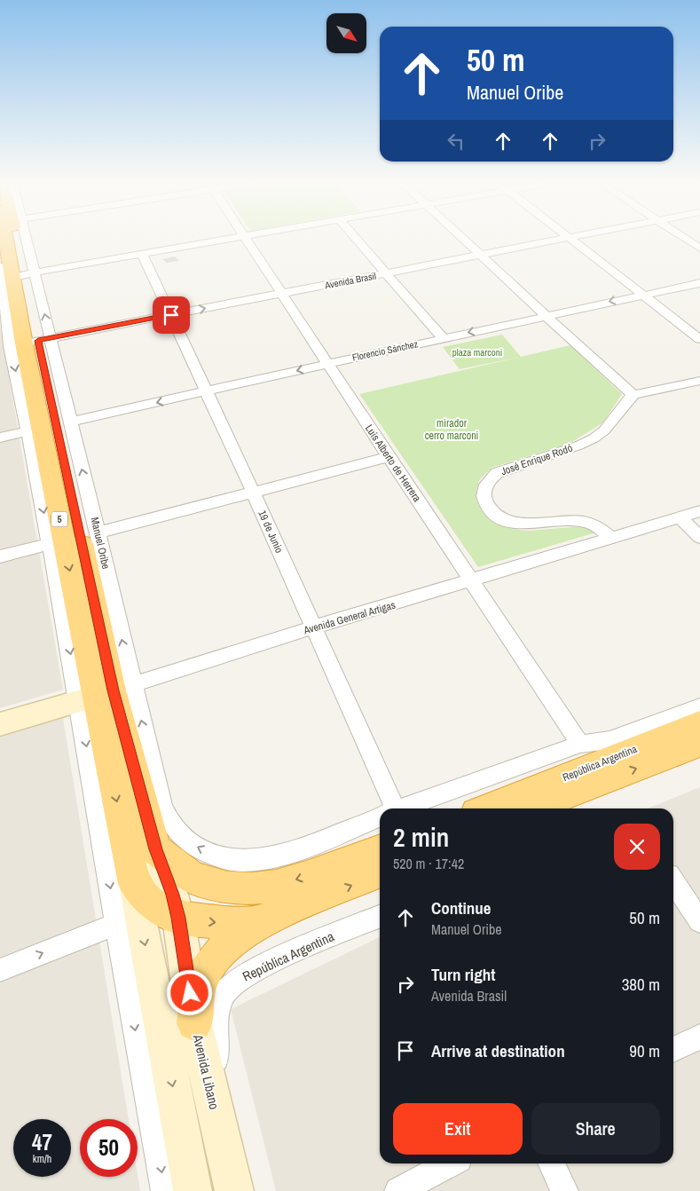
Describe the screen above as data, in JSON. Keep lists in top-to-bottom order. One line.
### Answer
{"streets":{"highway":["5","Manuel Oribe","República Argentina"],"main road":["Avenida General Artigas","Avenida Libano"],"street":["Avenida Brasil","Florencio Sánchez","José Enrique Rodó","Luis Alberto de Herrera","19 de Junio"]},"crossings":[["Avenida Brasil","Luis Alberto de Herrera"],["Avenida Brasil","19 de Junio"],["Avenida Brasil","Manuel Oribe"],["Florencio Sánchez","Luis Alberto de Herrera"],["Florencio Sánchez","19 de Junio"],["Florencio Sánchez","Manuel Oribe"],["José Enrique Rodó","Avenida General Artigas"],["Luis Alberto de Herrera","Avenida General Artigas"],["5","Manuel Oribe"],["19 de Junio","Avenida General Artigas"],["Manuel Oribe","Avenida General Artigas"],["Manuel Oribe","Avenida Libano"],["República Argentina","Avenida Libano"]],"parks":["plaza marconi","mirador cerro marconi"],"north":"bottom right","page":{"turn":["50 m","Manuel Oribe"],"heading":["2 min","520 m · 17:42"],"list":[{"name":"Continue","note":"Manuel Oribe","value":"50 m"},{"name":"Turn right","note":"Avenida Brasil","value":"380 m"},{"name":"Arrive at destination","value":"90 m"}],"buttons":["Exit","Share"],"speed":"47 km/h","limit":"50"}}
